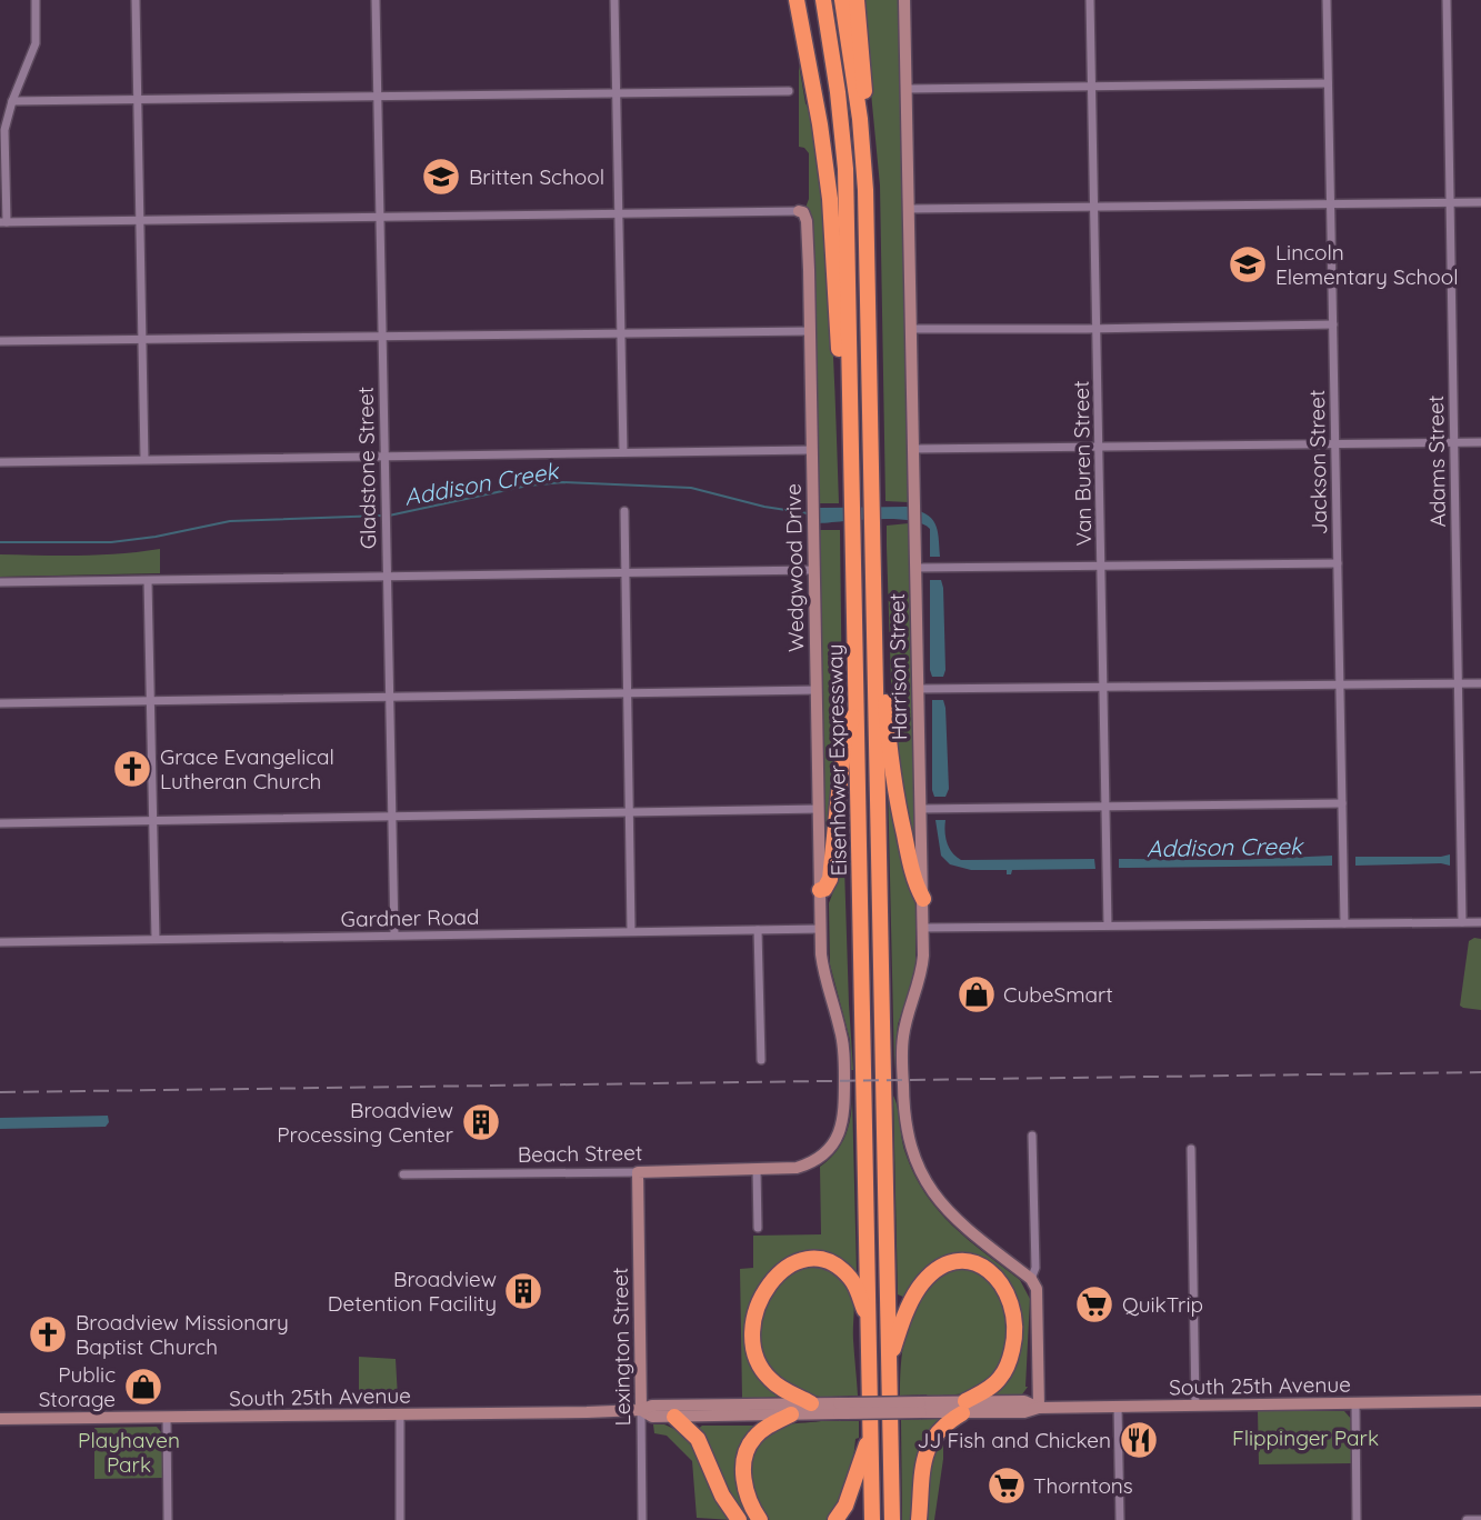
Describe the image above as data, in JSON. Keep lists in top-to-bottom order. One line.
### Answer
{"streets":{"highway":["Eisenhower Expressway"],"street":["Adams Street","Jackson Street","Van Buren Street","Gladstone Street","Wedgwood Drive","Harrison Street","Gardner Road","Beach Street","Lexington Street","South 25th Avenue"]},"crossings":[["Gladstone Street","Gardner Road"],["Wedgwood Drive","Gardner Road"],["Wedgwood Drive","Beach Street"],["Gardner Road","Beach Street"],["Beach Street","Lexington Street"],["Lexington Street","South 25th Avenue"]],"water":["Addison Creek"],"parks":["Flippinger Park","Playhaven Park"],"places":{"school or university":["Britten School","Lincoln Elementary School"],"church":["Grace Evangelical Lutheran Church","Broadview Missionary Baptist Church"],"shop":["CubeSmart","Public Storage"],"building":["Broadview Processing Center","Broadview Detention Facility"],"supermarket":["QuikTrip","Thorntons"],"restaurant":["JJ Fish and Chicken"]}}
